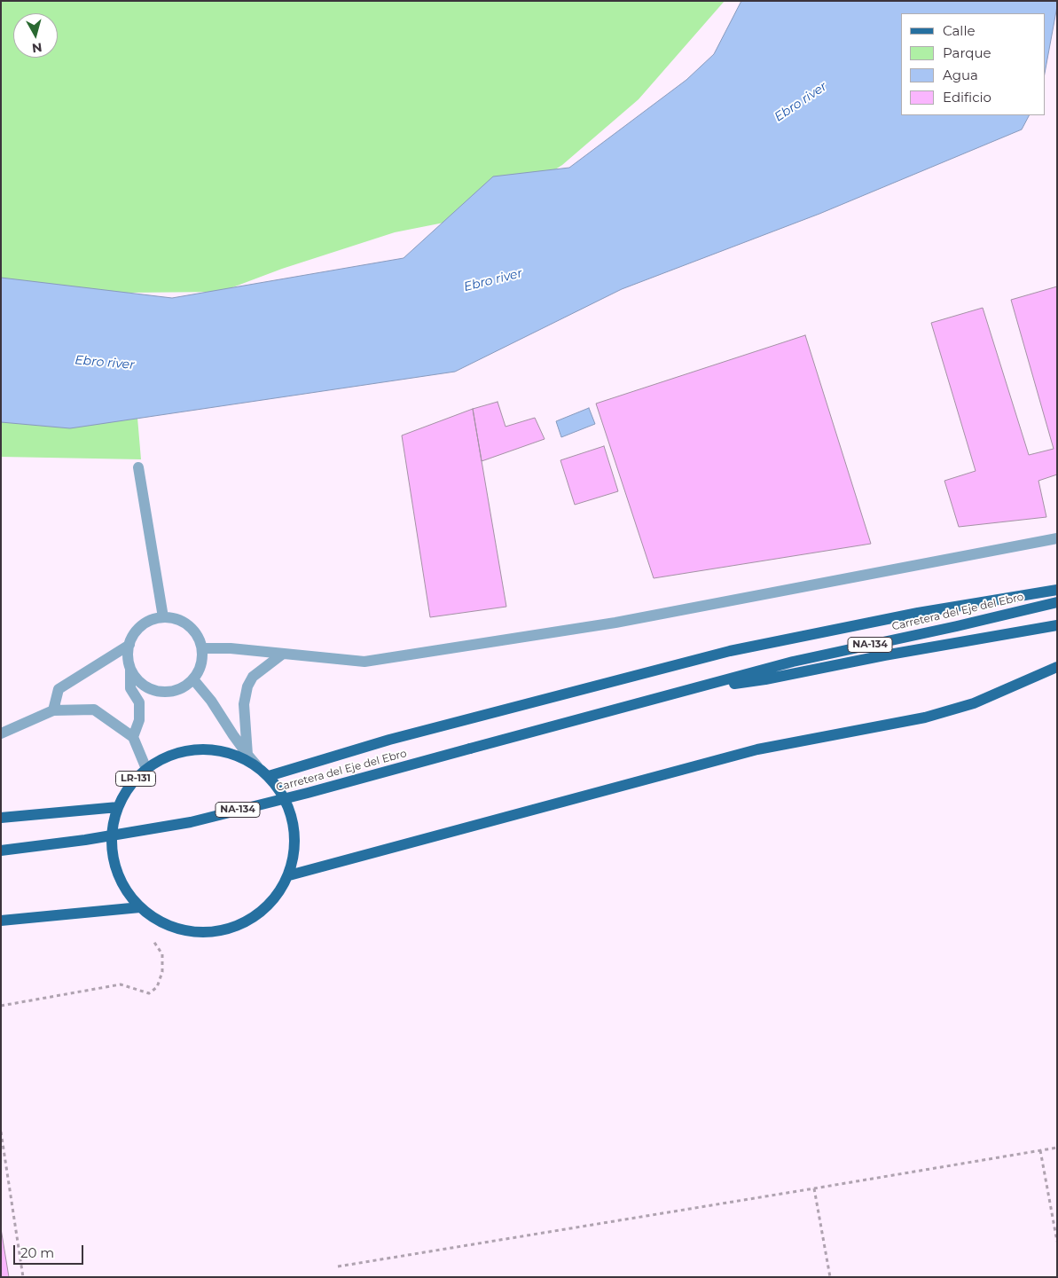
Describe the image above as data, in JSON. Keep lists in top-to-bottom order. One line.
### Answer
{"streets":{"main road":["Carretera del Eje del Ebro","NA-134","LR-131"]},"water":["Ebro river"],"legend":["Calle","Parque","Agua","Edificio"],"scale_bar":"20 m","north":"bottom"}
